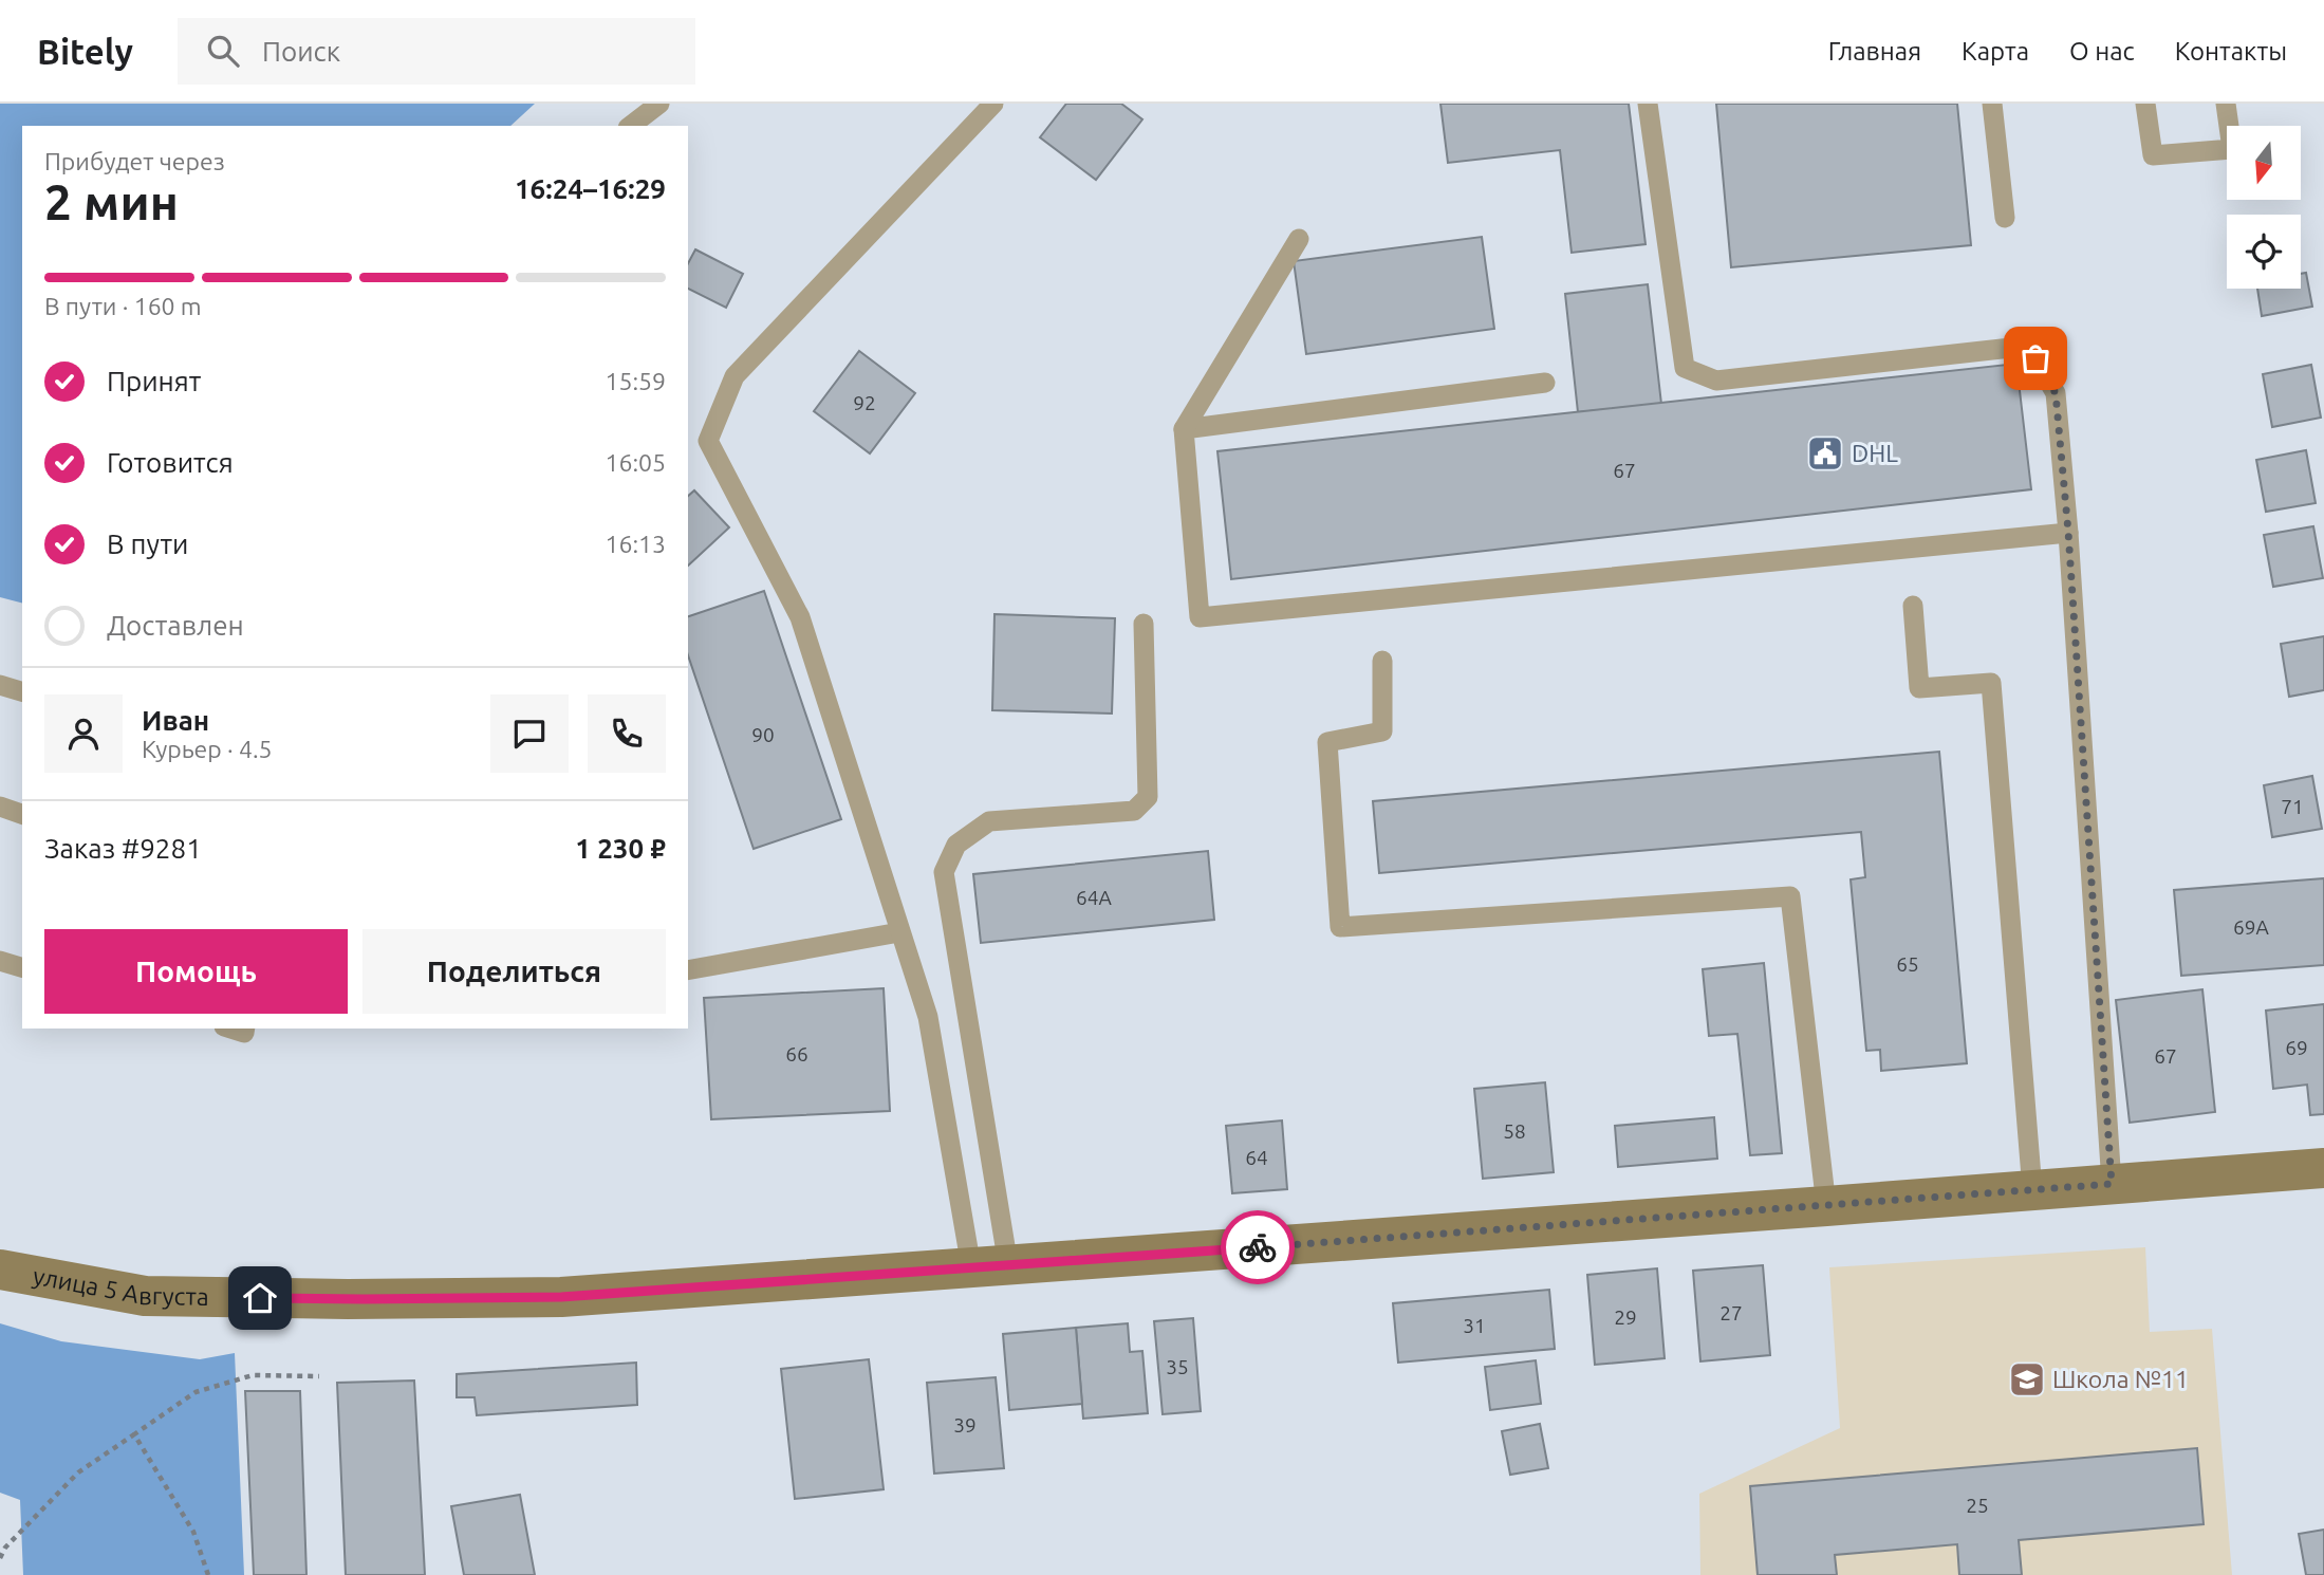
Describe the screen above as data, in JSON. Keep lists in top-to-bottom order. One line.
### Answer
{"streets":{"main road":["улица 5 Августа"]},"places":{"public building":["DHL"],"school or university":["Школа №11"]},"house_numbers":["92","67","90","71","64А","69А","65","69","66","67","58","64","27","29","31","35","39","25"],"north":"bottom","page":{"header":"Bitely","search":"Поиск","nav":["Главная","Карта","О нас","Контакты"],"heading":["2 мин","Прибудет через","16:24–16:29"],"panel":["Иван","Курьер · 4.5","Заказ #9281","1 230 ₽"],"bar":"В пути · 160 m","list":[["Принят","15:59"],["Готовится","16:05"],["В пути","16:13"],"Доставлен"],"buttons":["Помощь","Поделиться"]}}
